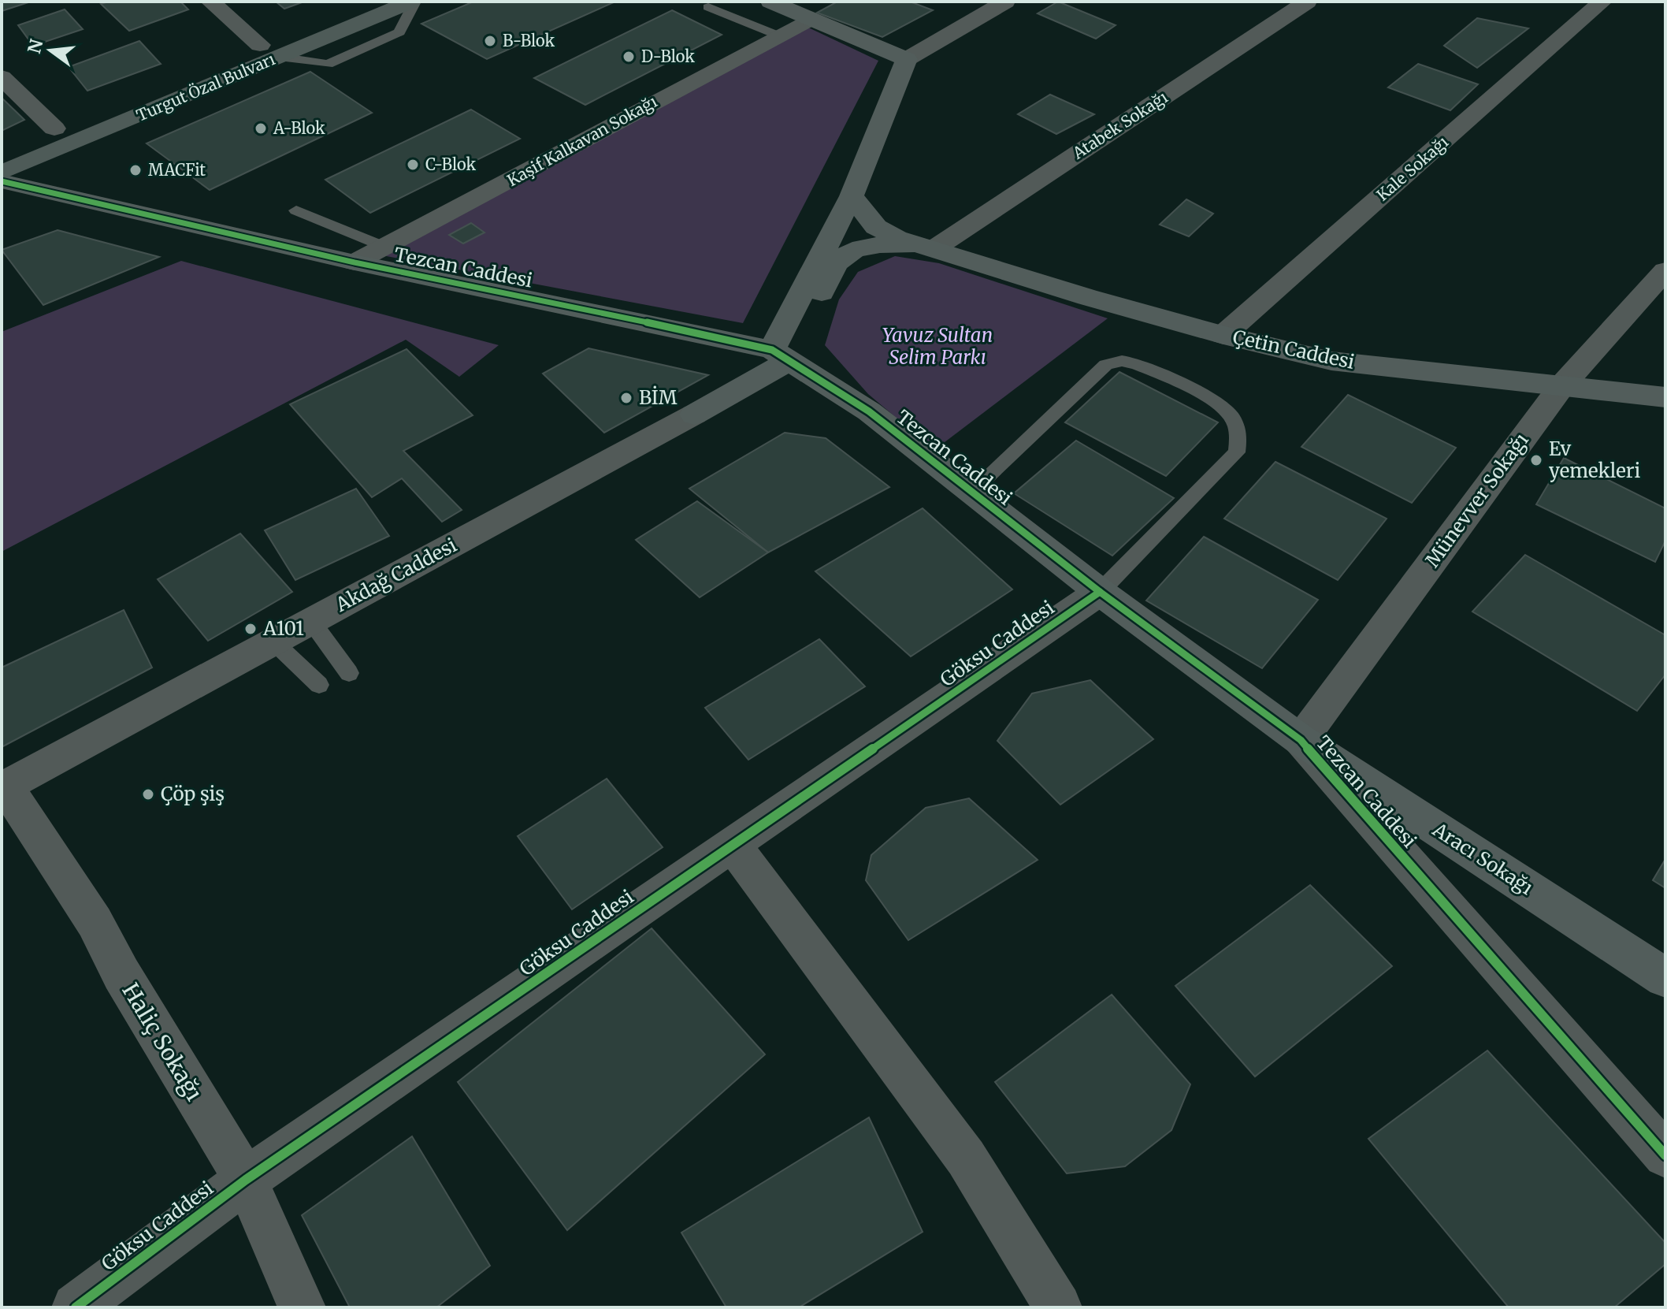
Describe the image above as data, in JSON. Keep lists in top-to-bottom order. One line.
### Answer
{"streets":{"main road":["Turgut Özal Bulvarı"],"street":["Atabek Sokağı","Kaşif Kalkavan Sokağı","Kale Sokağı","Tezcan Caddesi","Çetin Caddesi","Münevver Sokağı","Akdağ Caddesi","Göksu Caddesi","Aracı Sokağı","Haliç Sokağı"]},"crossings":[["Atabek Sokağı","Çetin Caddesi"],["Kaşif Kalkavan Sokağı","Tezcan Caddesi"],["Kale Sokağı","Çetin Caddesi"],["Tezcan Caddesi","Münevver Sokağı"],["Tezcan Caddesi","Akdağ Caddesi"],["Tezcan Caddesi","Göksu Caddesi"],["Tezcan Caddesi","Aracı Sokağı"],["Çetin Caddesi","Münevver Sokağı"],["Münevver Sokağı","Aracı Sokağı"],["Akdağ Caddesi","Haliç Sokağı"],["Göksu Caddesi","Haliç Sokağı"]],"parks":["Yavuz Sultan Selim Parkı"],"places":["B-Blok","D-Blok","A-Blok","C-Blok","MACFit","BİM","Ev yemekleri","A101","Çöp şiş"],"north":"left"}
